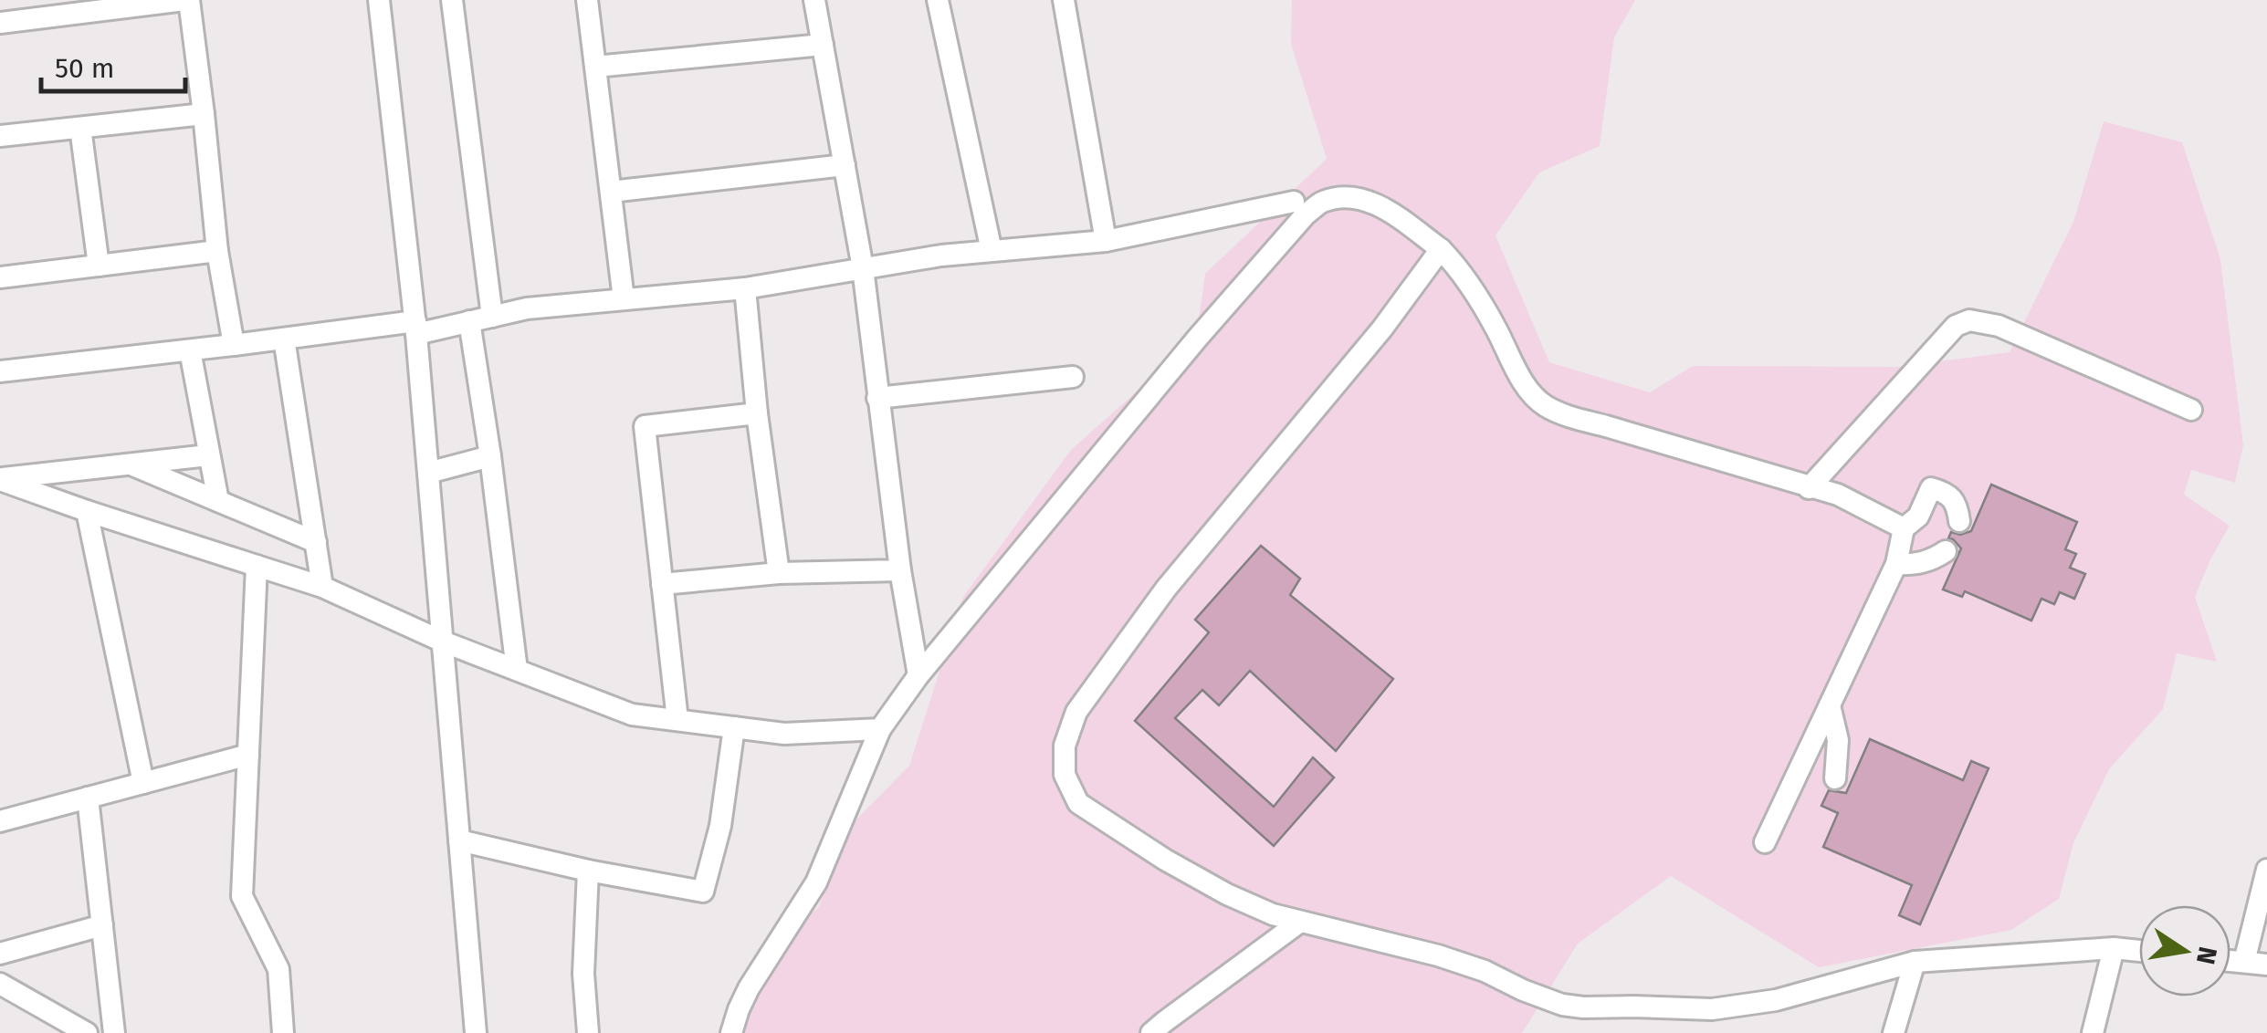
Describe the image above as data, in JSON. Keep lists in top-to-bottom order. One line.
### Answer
{"scale_bar":"50 m","north":"right"}
